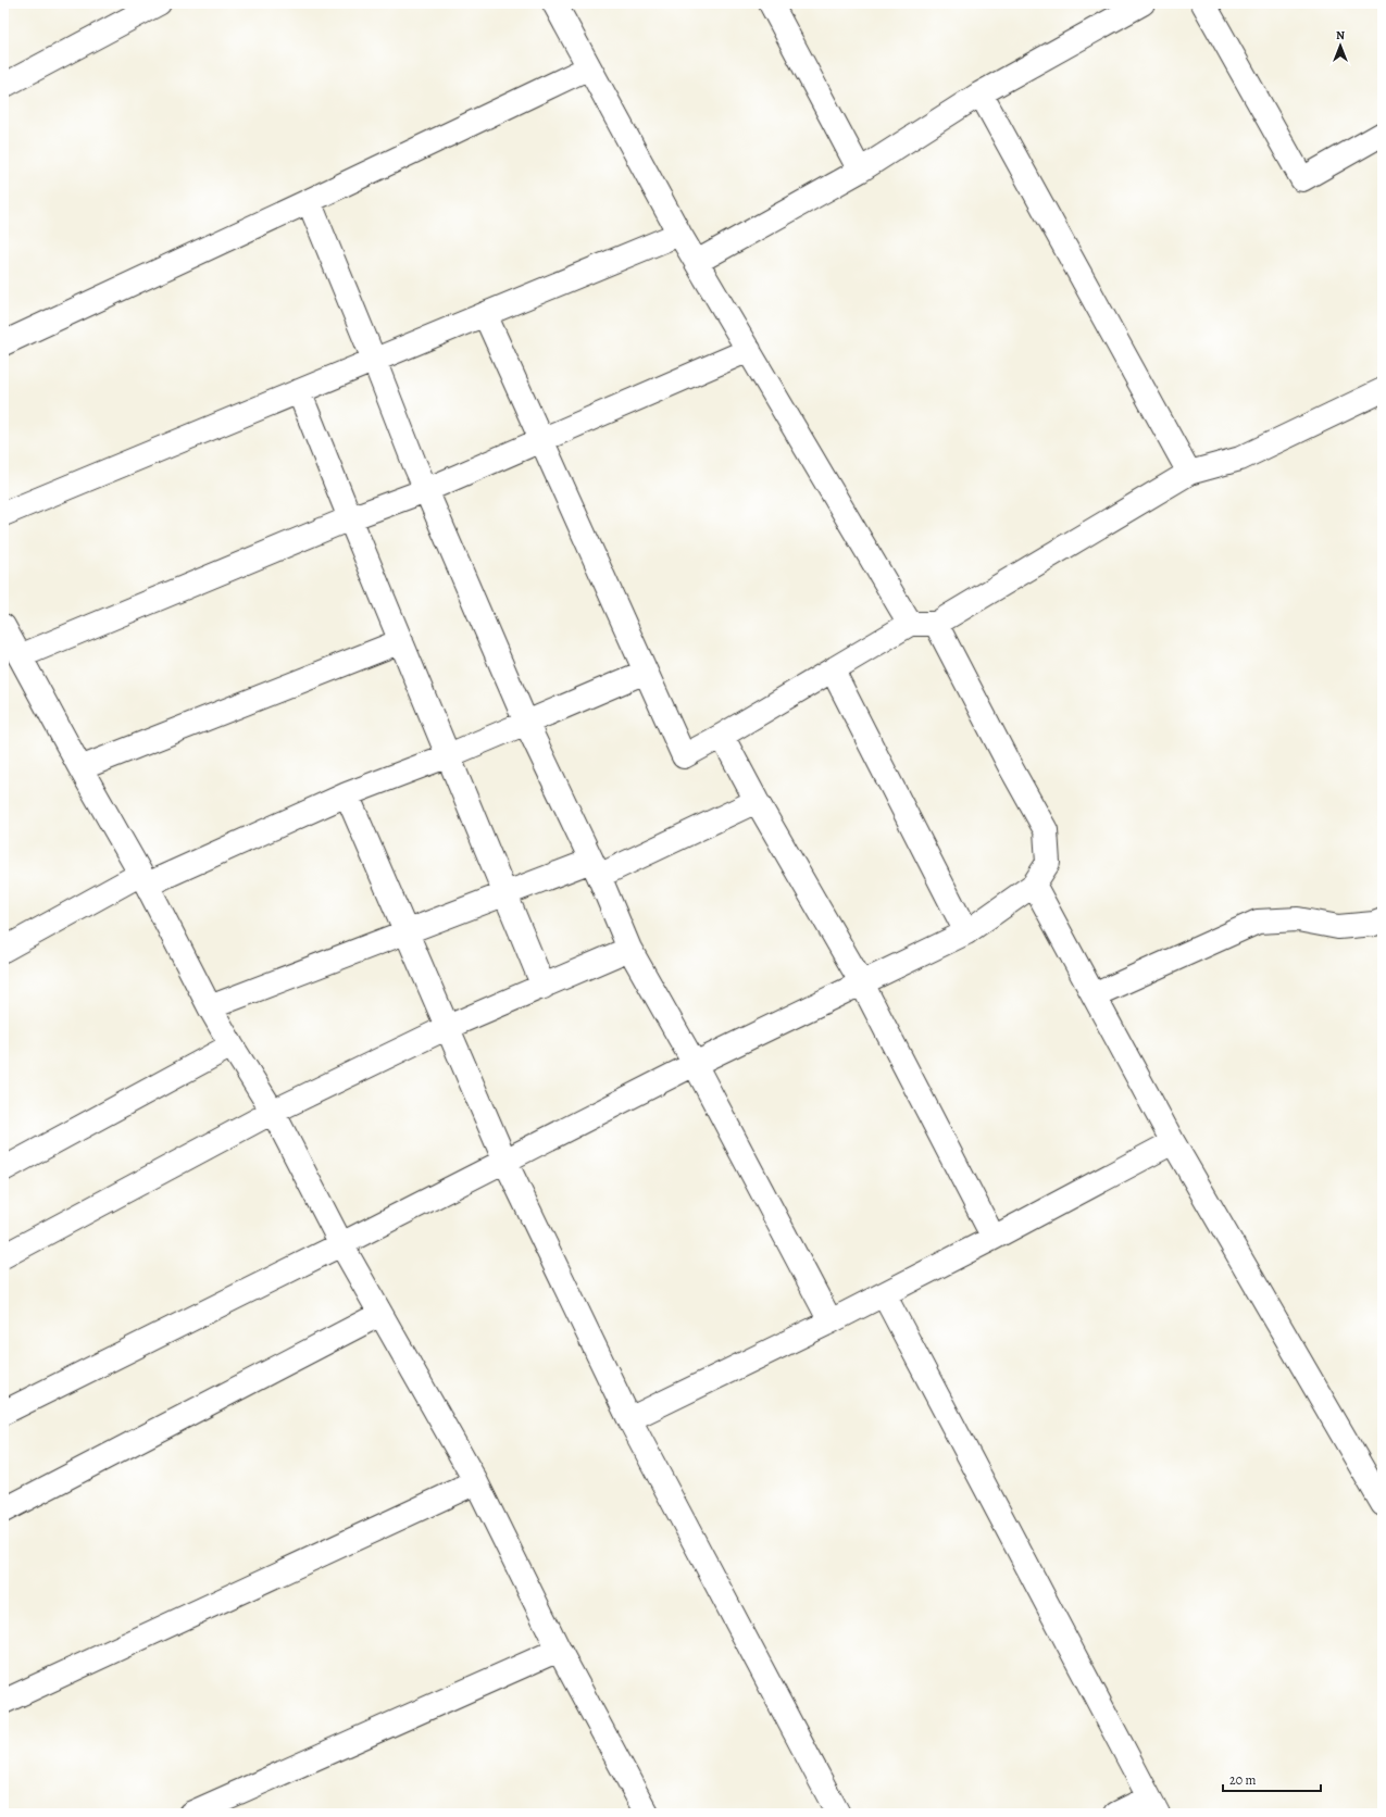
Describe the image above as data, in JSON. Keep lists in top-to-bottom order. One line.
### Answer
{"scale_bar":"20 m","north":"top"}
